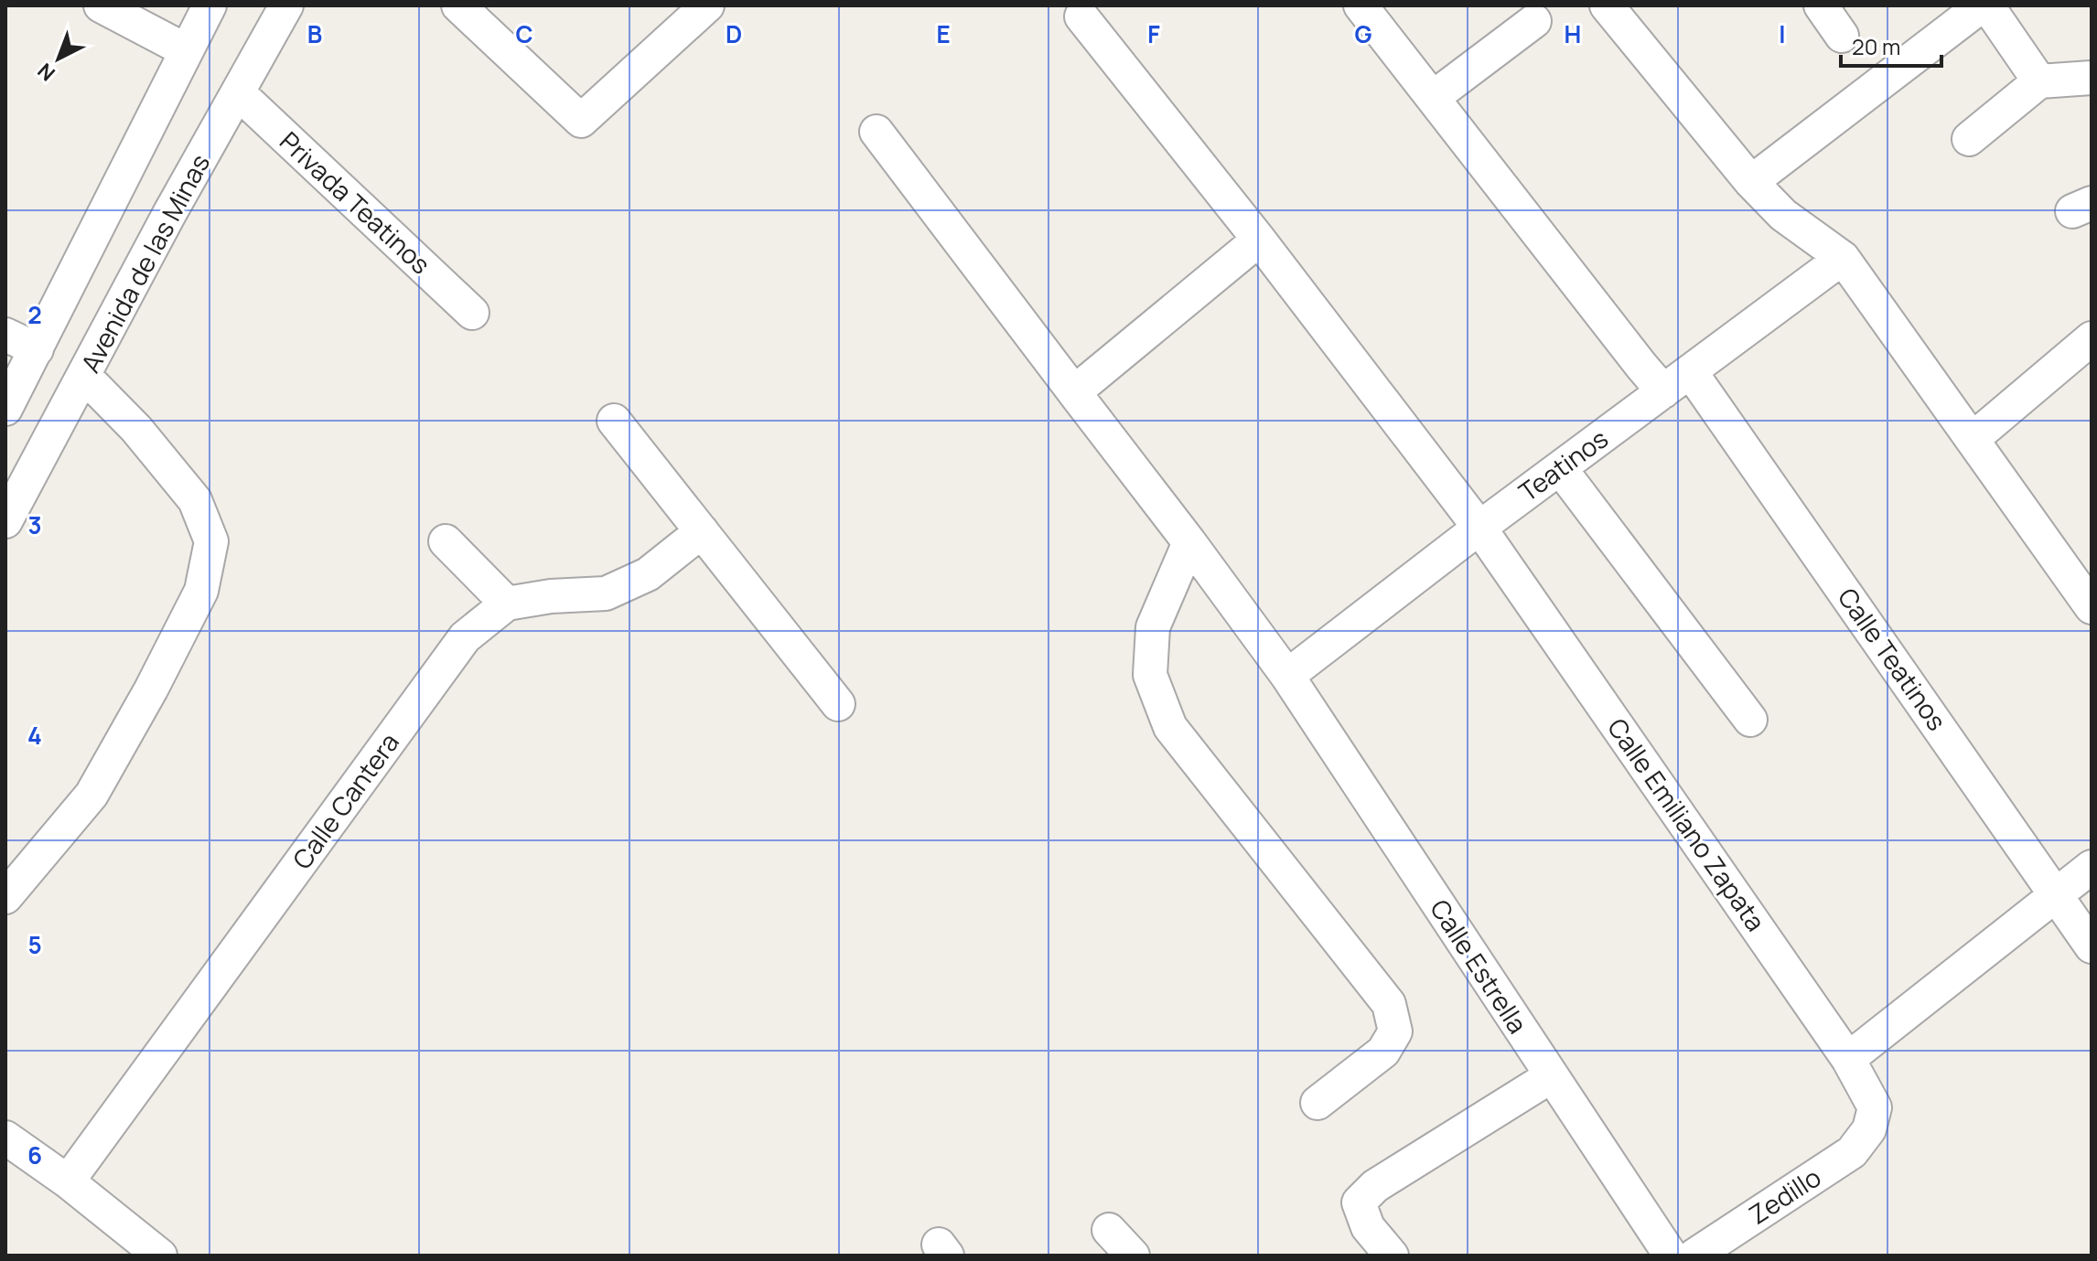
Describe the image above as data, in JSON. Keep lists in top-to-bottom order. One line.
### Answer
{"streets":{"street":["Privada Teatinos","Avenida de las Minas","Teatinos","Calle Teatinos","Calle Cantera","Calle Emiliano Zapata","Calle Estrella","Zedillo"]},"crossings":[["Privada Teatinos","Avenida de las Minas"],["Teatinos","Calle Teatinos"],["Teatinos","Calle Emiliano Zapata"],["Teatinos","Calle Estrella"],["Calle Emiliano Zapata","Zedillo"]],"scale_bar":"20 m","north":"bottom left","grid":{"columns":["B","C","D","E","F","G","H","I"],"rows":["2","3","4","5","6"]}}
